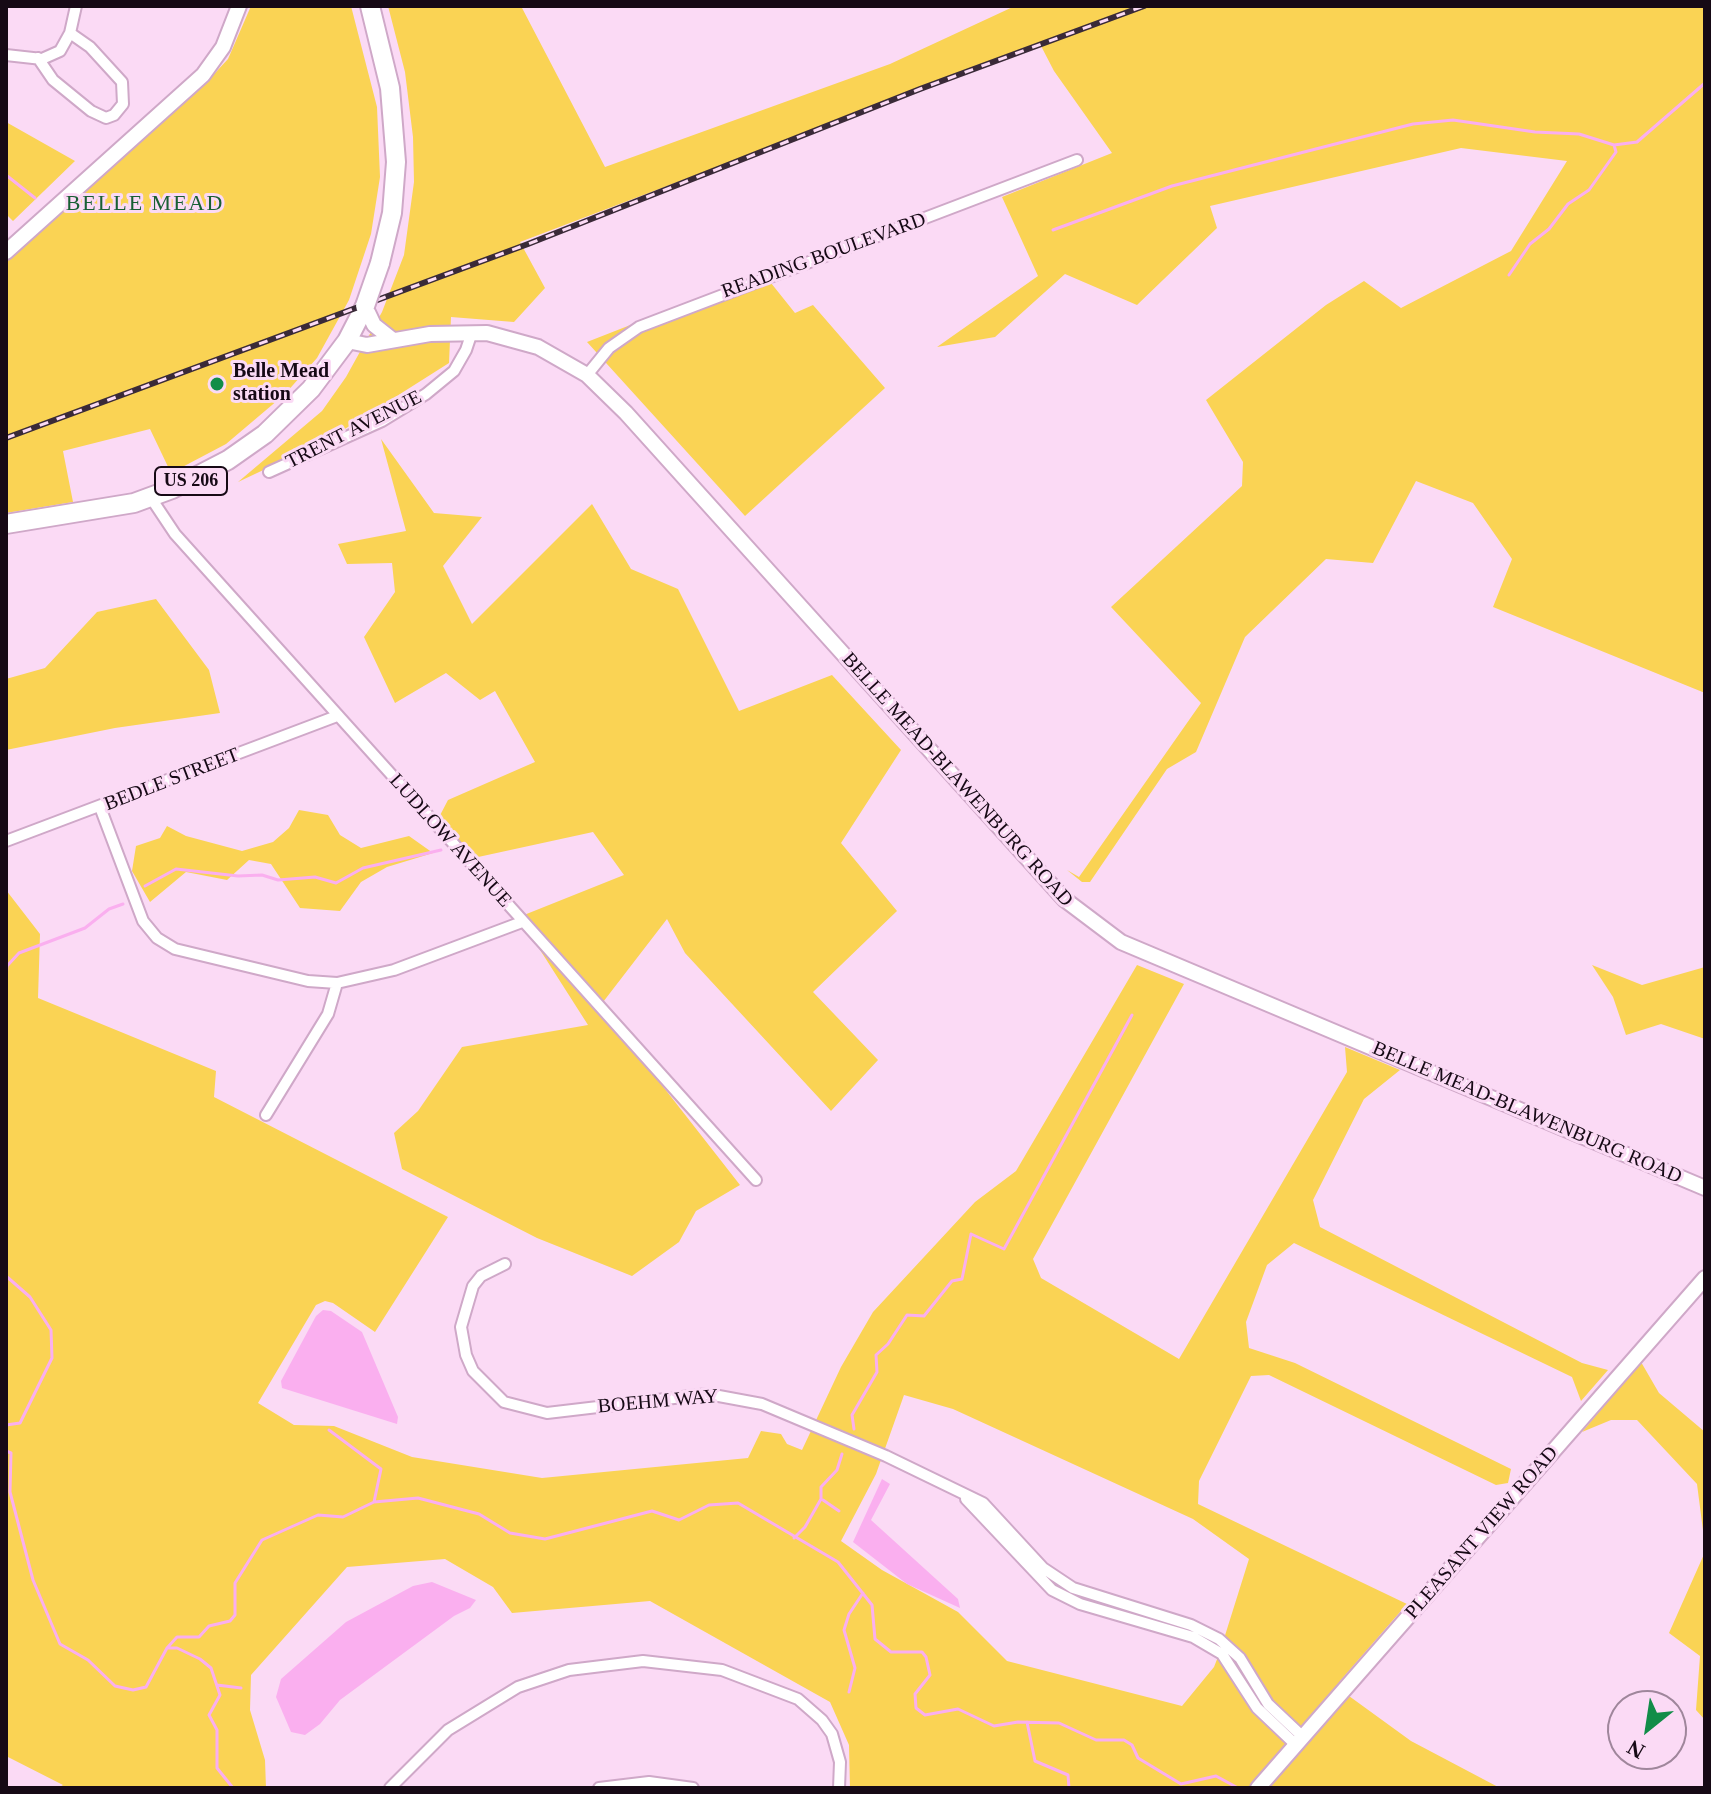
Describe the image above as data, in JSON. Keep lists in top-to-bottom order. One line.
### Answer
{"streets":{"highway":["US 206"],"street":["READING BOULEVARD","TRENT AVENUE","BEDLE STREET","BELLE MEAD-BLAWENBURG ROAD","LUDLOW AVENUE","BOEHM WAY","PLEASANT VIEW ROAD"]},"crossings":[["READING BOULEVARD","BELLE MEAD-BLAWENBURG ROAD"],["TRENT AVENUE","BELLE MEAD-BLAWENBURG ROAD"],["US 206","LUDLOW AVENUE"],["BEDLE STREET","LUDLOW AVENUE"],["BOEHM WAY","PLEASANT VIEW ROAD"]],"districts":["BELLE MEAD"],"places":["Belle Mead station"],"north":"bottom left"}
